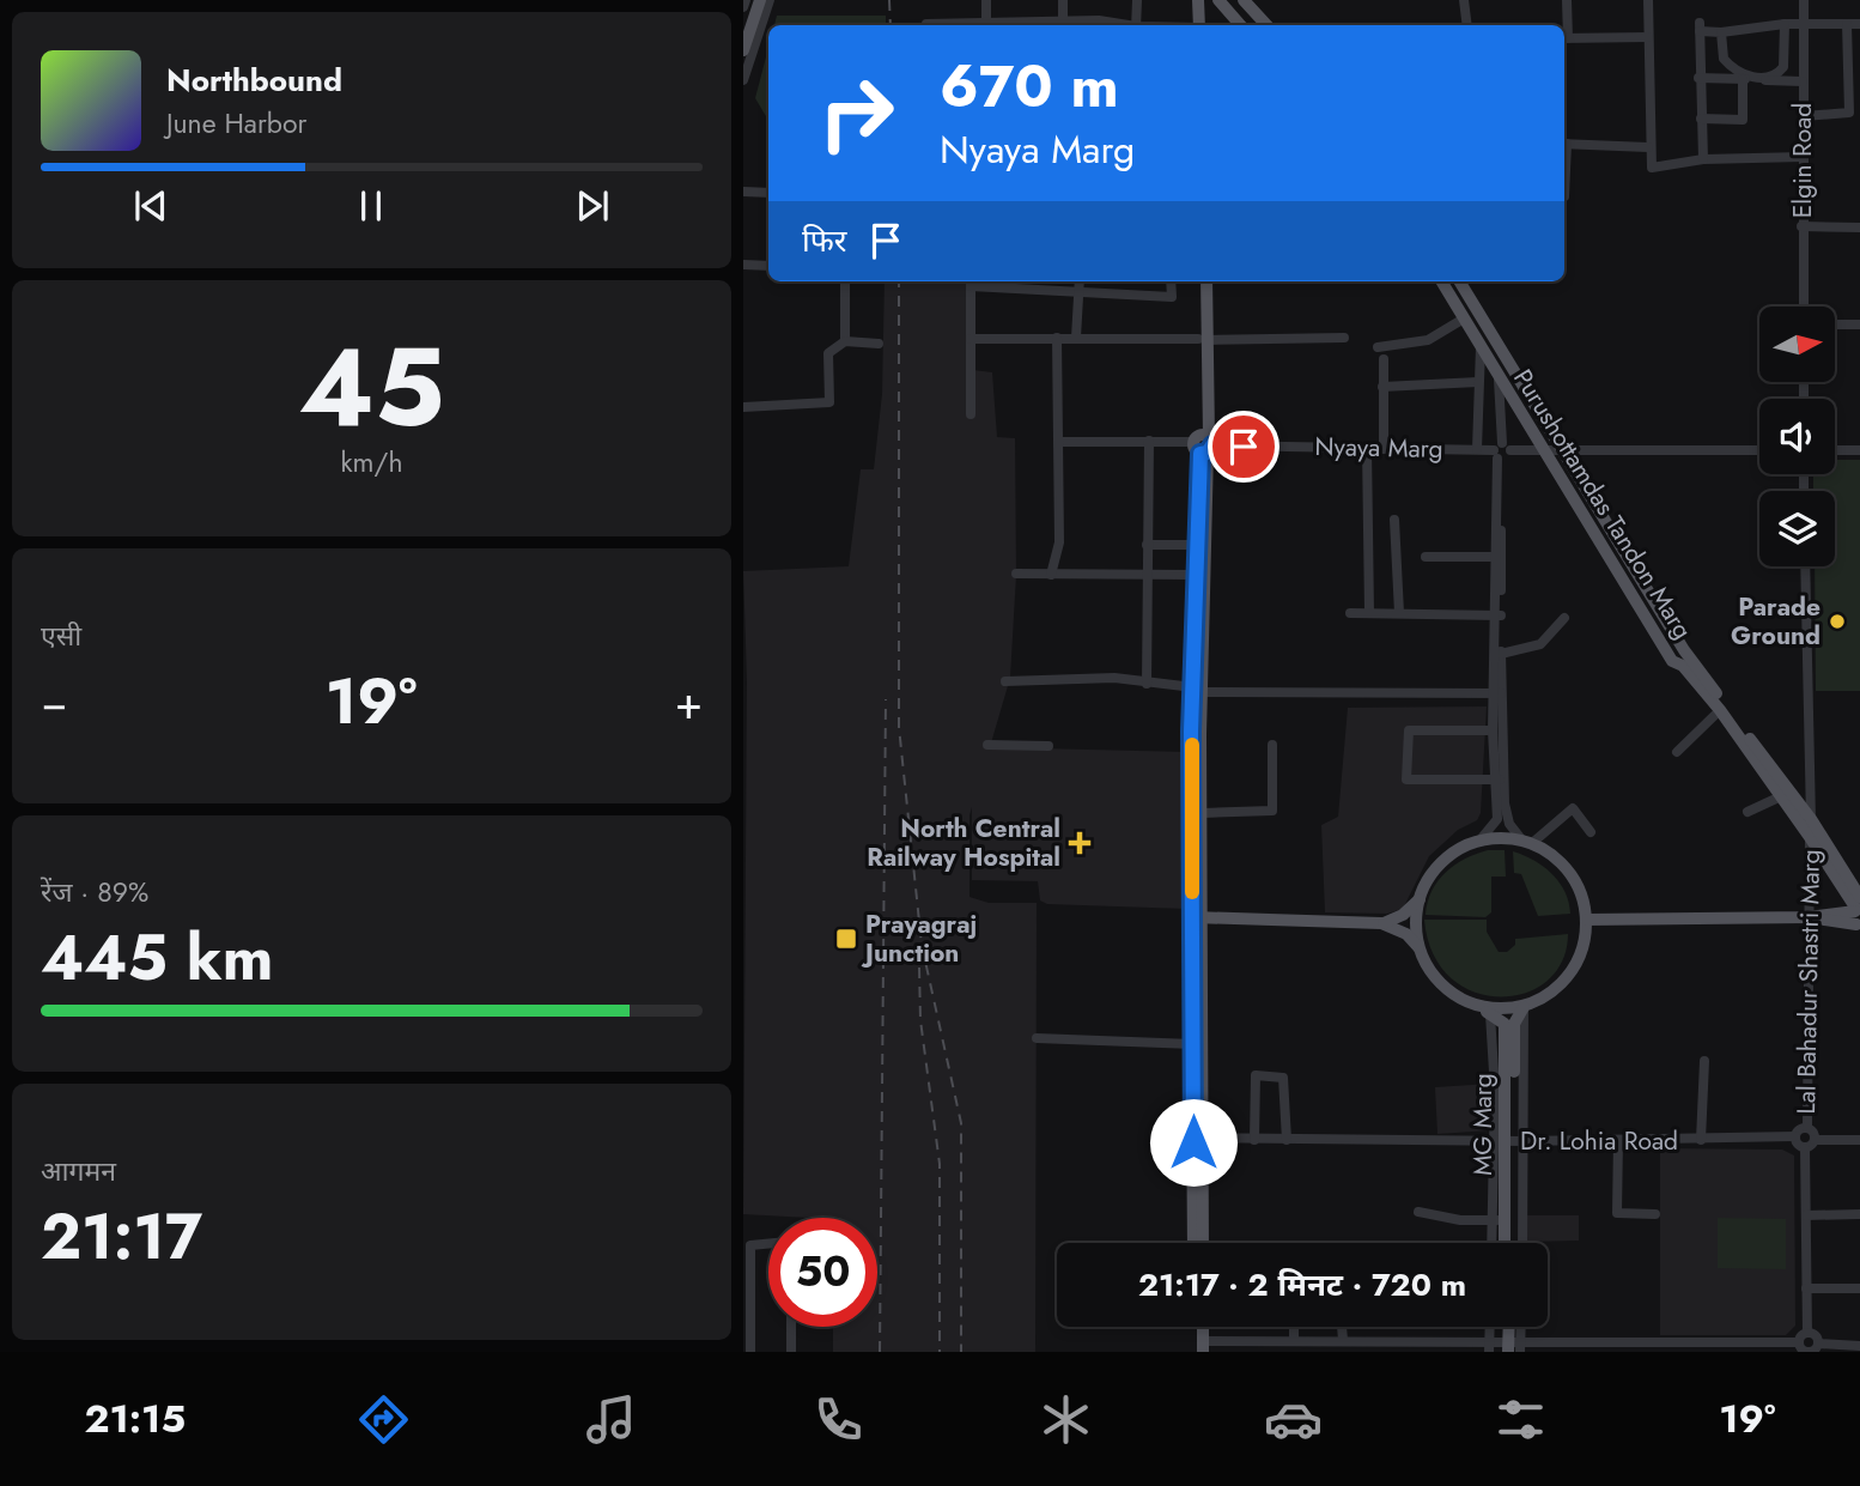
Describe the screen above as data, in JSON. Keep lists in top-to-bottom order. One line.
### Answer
{"streets":{"main road":["Purushottamdas Tandon Marg","MG Marg"],"street":["Elgin Road","Nyaya Marg","Lal Bahadur Shastri Marg","Dr. Lohia Road"]},"crossings":[["Nyaya Marg","Purushottamdas Tandon Marg"],["Purushottamdas Tandon Marg","Lal Bahadur Shastri Marg"],["Lal Bahadur Shastri Marg","Dr. Lohia Road"],["MG Marg","Dr. Lohia Road"]],"places":{"other":["Parade Ground"],"health":["North Central Railway Hospital"],"transit":["Prayagraj Junction"]},"north":"right","page":{"turn":["670 m","Nyaya Marg"],"song":["Northbound","June Harbor"],"then":"फिर","tile":[["45","km/h"],"एसी",["रेंज · 89%","445 km"],["आगमन","21:17"]],"heat":["−","19°","+"],"limit":"50","trip":"21:17 · 2 मिनट · 720 m","tabs":["21:15","19°"]}}
